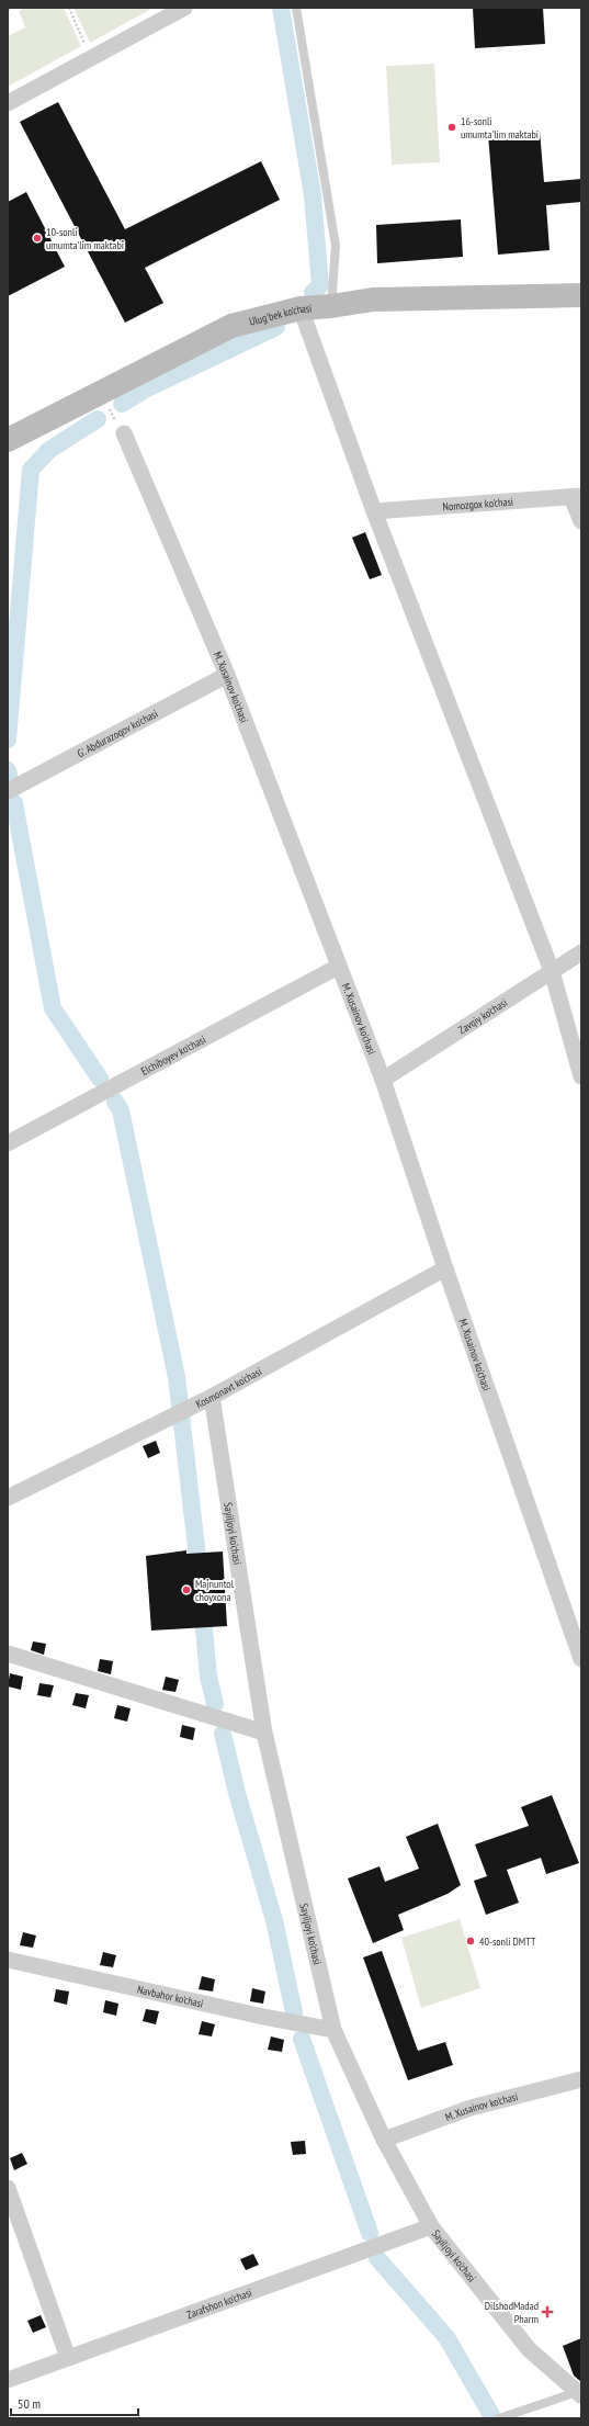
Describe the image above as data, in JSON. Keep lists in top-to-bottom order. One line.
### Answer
{"streets":{"main road":["Ulug'bek ko'chasi"],"street":["Nomozgox ko'chasi","M. Xusainov ko'chasi","G'. Abdurazoqov ko'chasi","Zavqiy ko'chasi","Elchiboyev ko'chasi","Kosmonavt ko'chasi","Sayiljoyi ko'chasi","Navbahor ko'chasi","Zarafshon ko'chasi"]},"crossings":[["M. Xusainov ko'chasi","G'. Abdurazoqov ko'chasi"],["M. Xusainov ko'chasi","Zavqiy ko'chasi"],["M. Xusainov ko'chasi","Elchiboyev ko'chasi"],["M. Xusainov ko'chasi","Kosmonavt ko'chasi"],["M. Xusainov ko'chasi","Sayiljoyi ko'chasi"],["Kosmonavt ko'chasi","Sayiljoyi ko'chasi"],["Sayiljoyi ko'chasi","Navbahor ko'chasi"],["Sayiljoyi ko'chasi","Zarafshon ko'chasi"]],"places":{"other":["16-sonli umumta'lim maktabi","10-sonli umumta'lim maktabi","Majnuntol choyxona","40-sonli DMTT"],"health":["DilshodMadad Pharm"]},"scale_bar":"50 m"}
